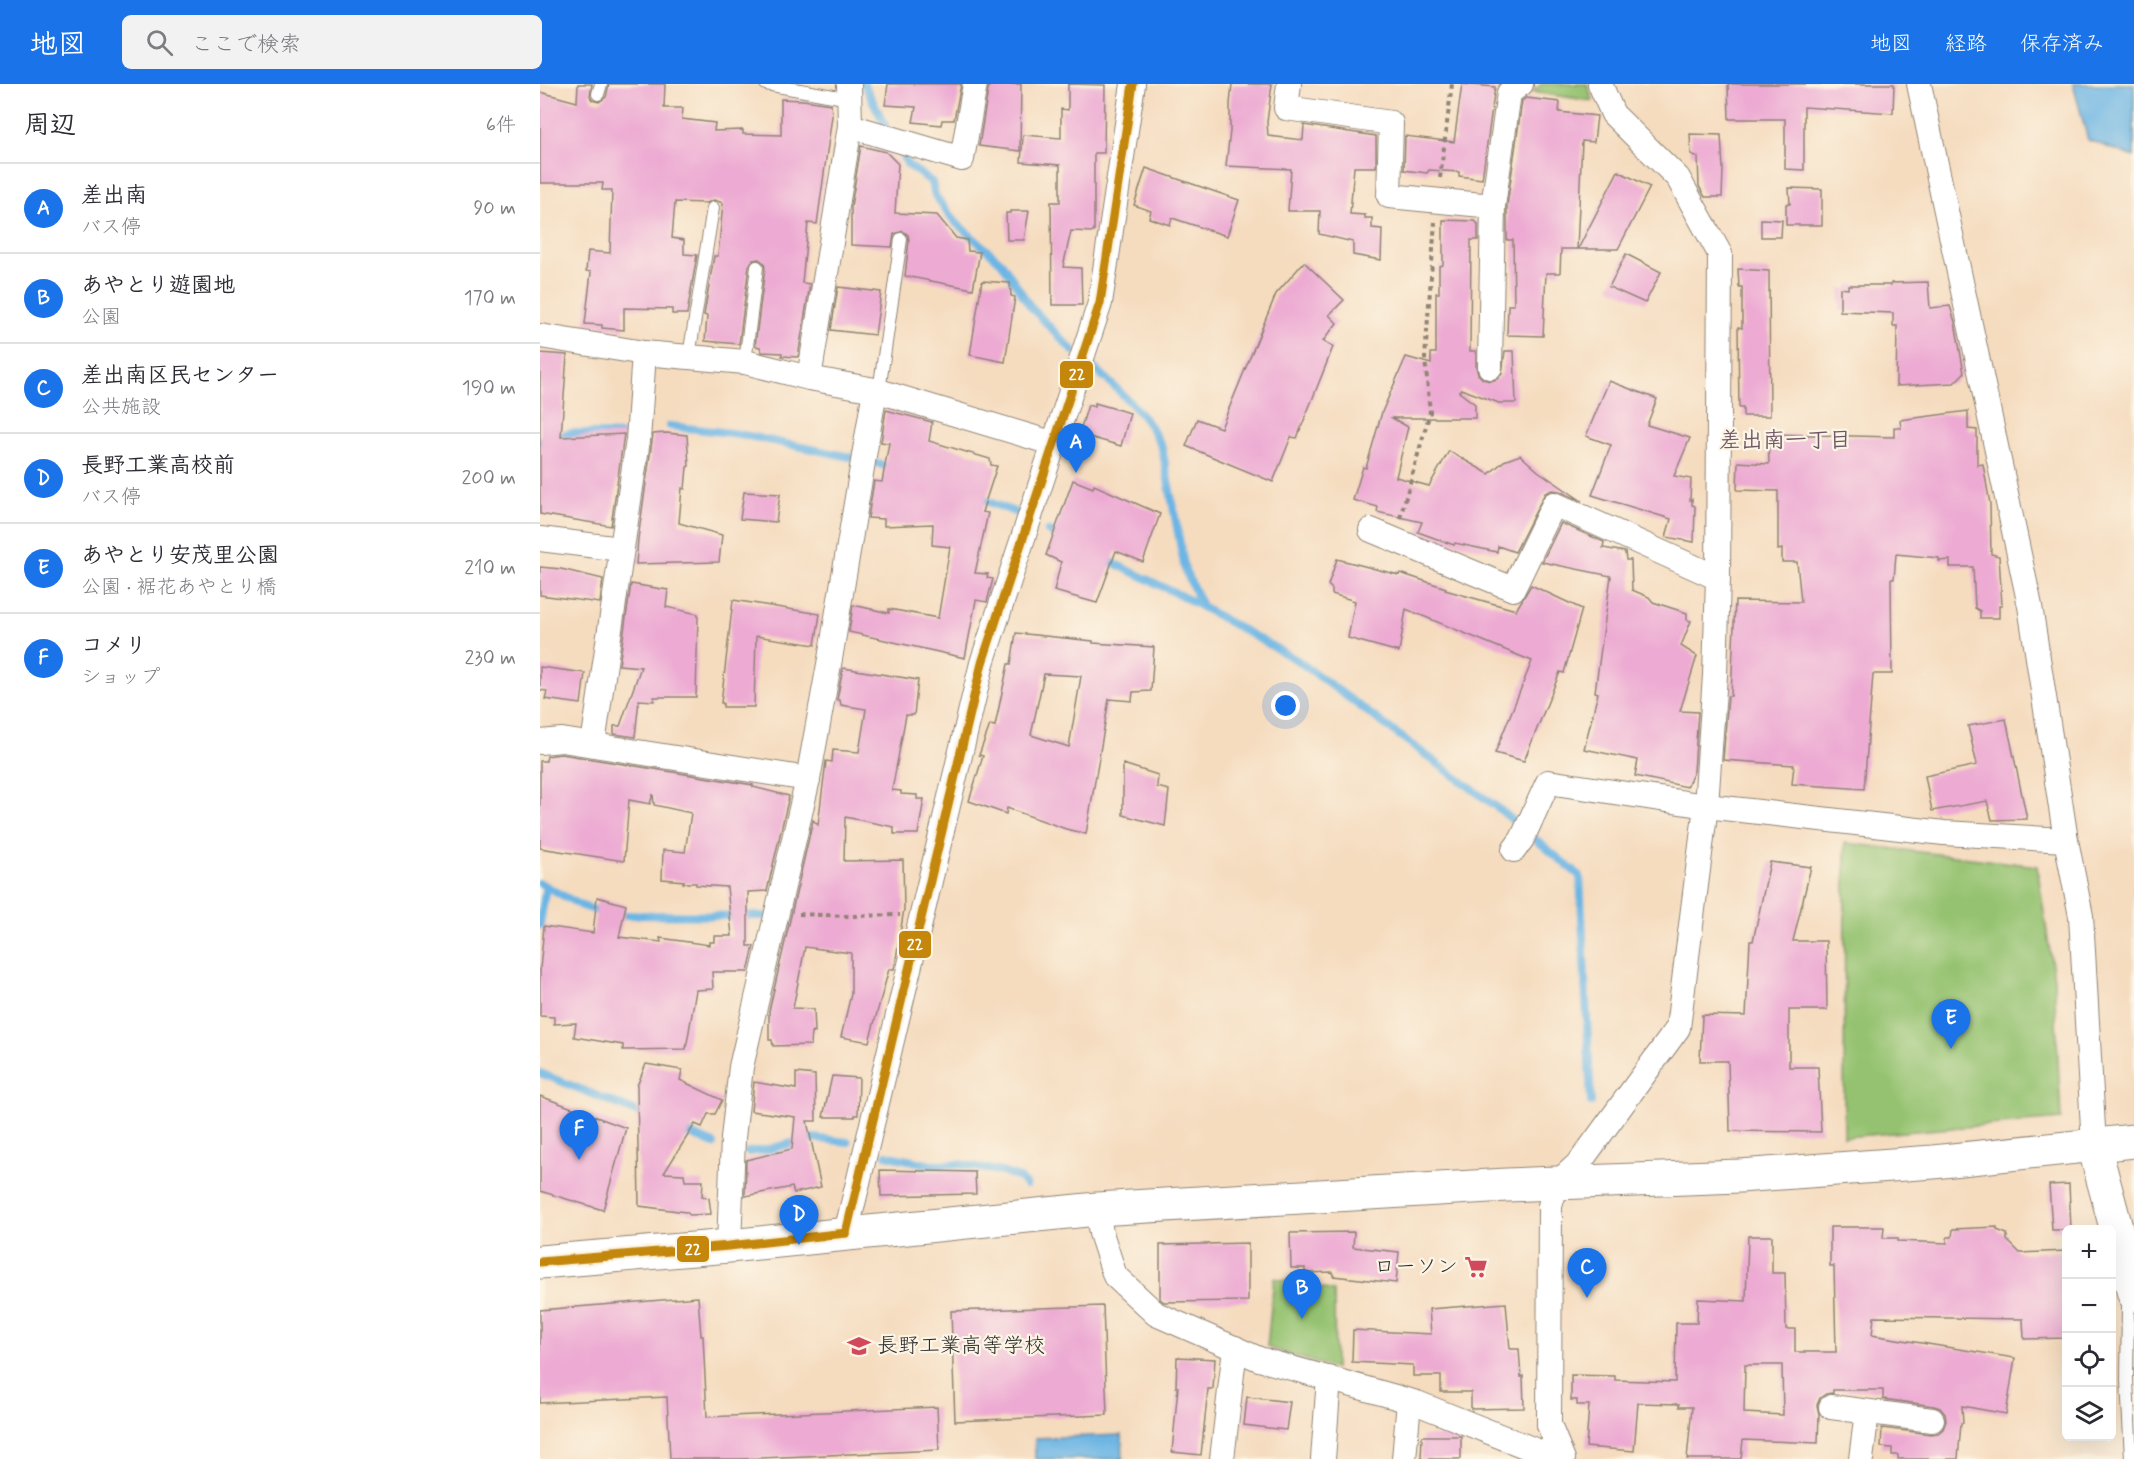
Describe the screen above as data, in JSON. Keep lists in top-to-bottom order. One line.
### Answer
{"districts":["差出南一丁目"],"places":{"supermarket":["ローソン"],"school or university":["長野工業高等学校"]},"lines":["transit line 22"],"page":{"header":"地図","search":"ここで検索","nav":["地図","経路","保存済み"],"heading":["周辺","6件"],"list":[{"mark":"A","name":"差出南","note":"バス停","value":"90 m"},{"mark":"B","name":"あやとり遊園地","note":"公園","value":"170 m"},{"mark":"C","name":"差出南区民センター","note":"公共施設","value":"190 m"},{"mark":"D","name":"長野工業高校前","note":"バス停","value":"200 m"},{"mark":"E","name":"あやとり安茂里公園","note":"公園 · 裾花あやとり橋","value":"210 m"},{"mark":"F","name":"コメリ","note":"ショップ","value":"230 m"}],"pins":["A","E","F","D","C","B"],"map_buttons":["+","−"]}}
